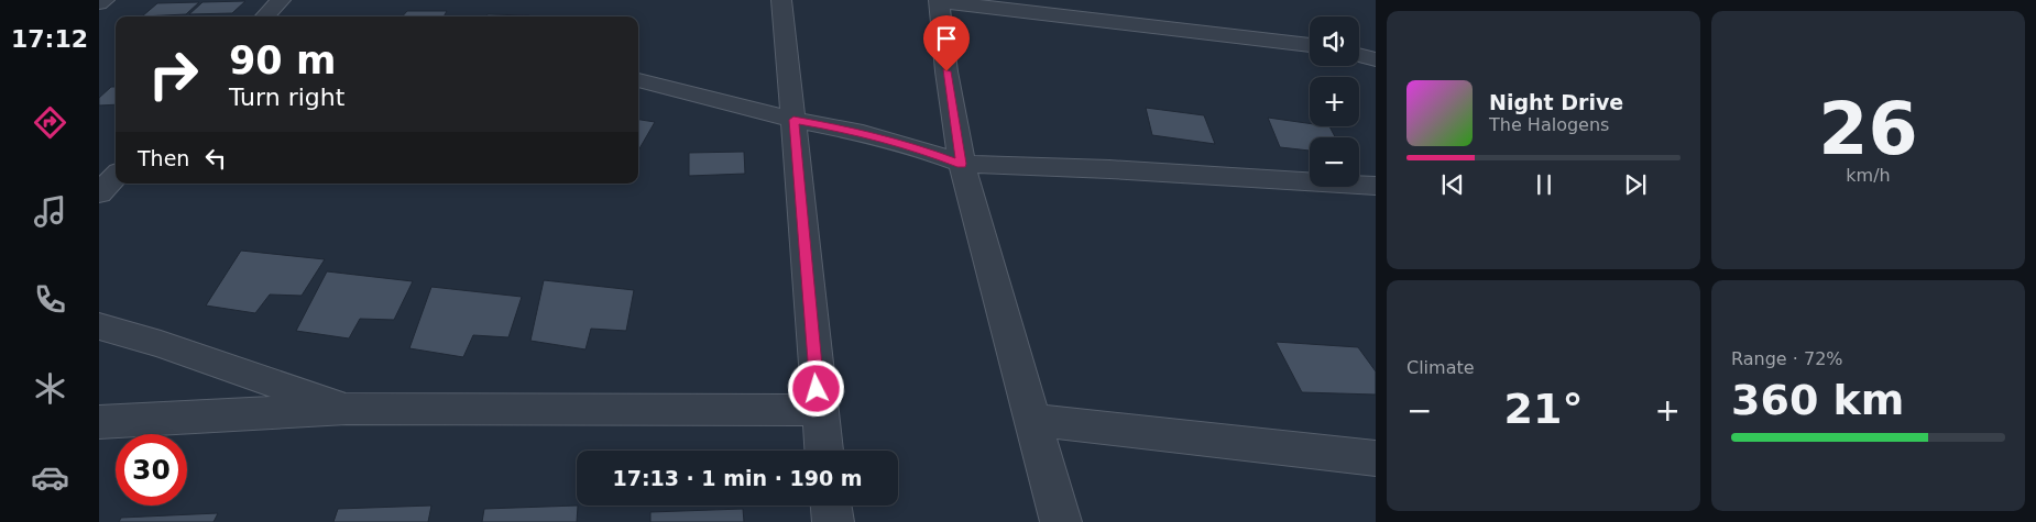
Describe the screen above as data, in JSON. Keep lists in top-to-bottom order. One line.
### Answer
{"page":{"tabs":"17:12","tile":[["26","km/h"],"Climate",["Range · 72%","360 km"]],"map_buttons":["+","−"],"turn":["90 m","Turn right"],"song":["Night Drive","The Halogens"],"then":"Then","heat":["−","21°","+"],"limit":"30","trip":"17:13 · 1 min · 190 m"}}
